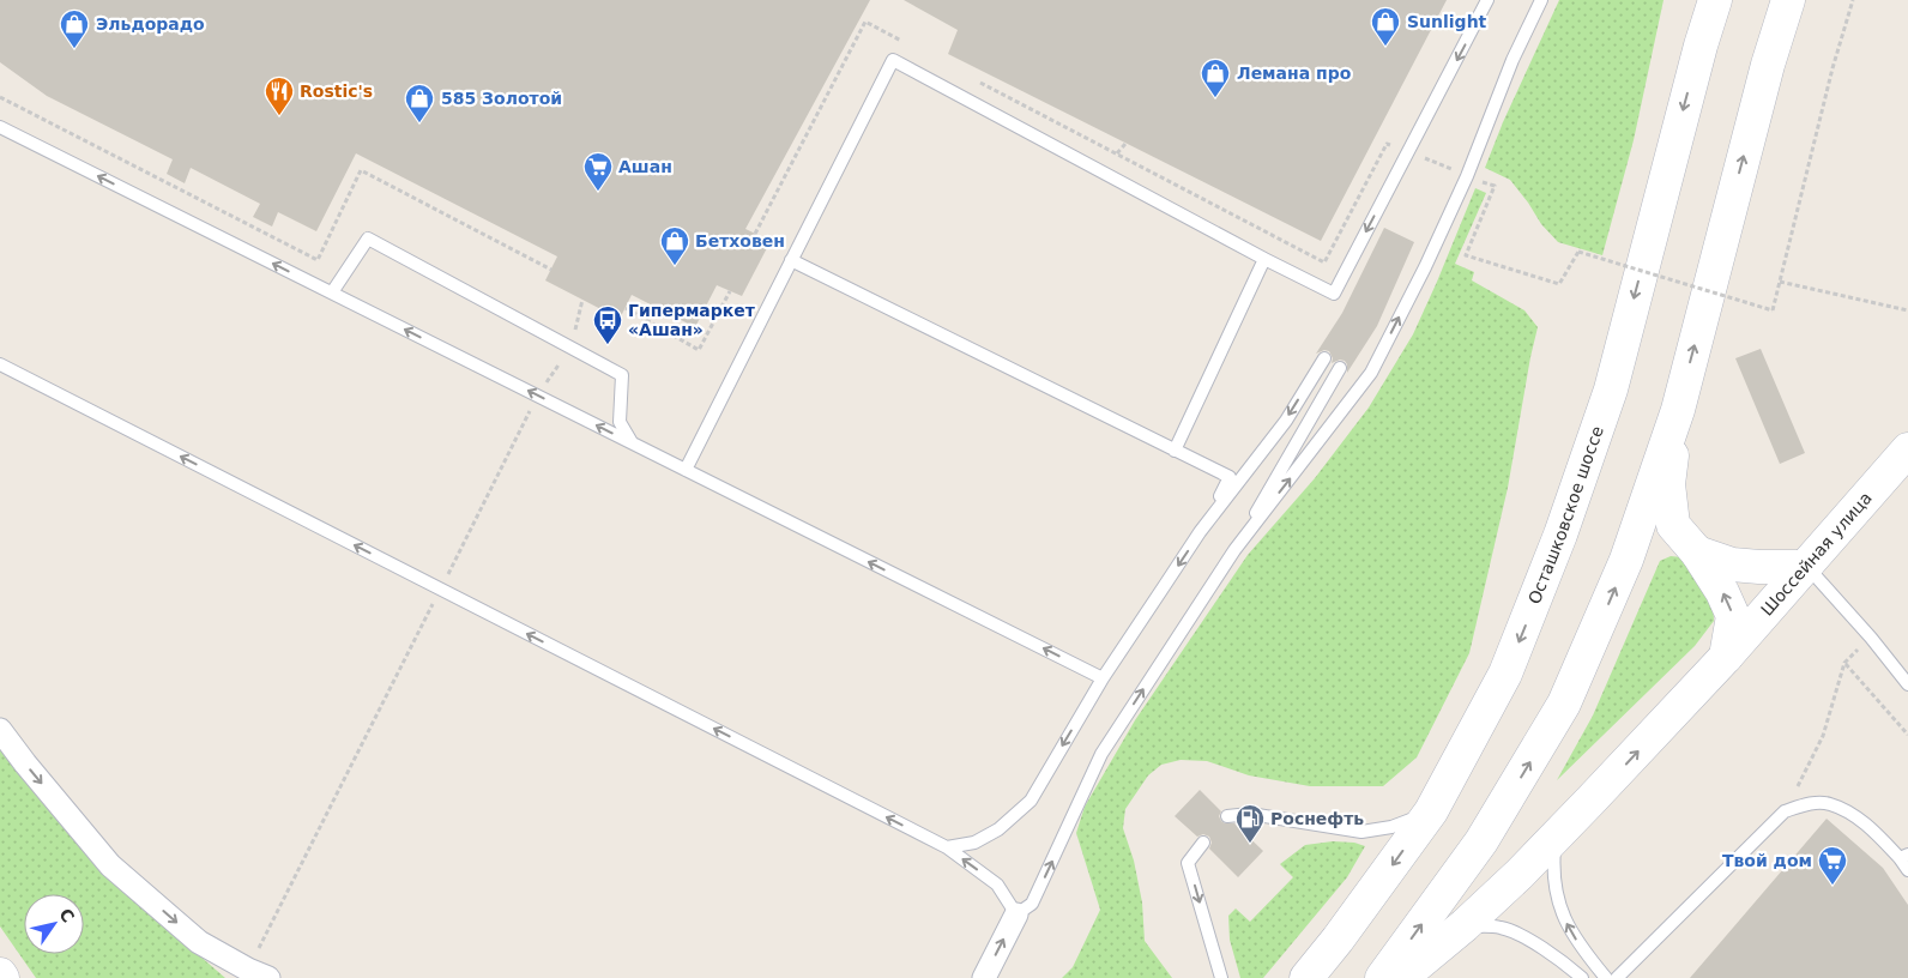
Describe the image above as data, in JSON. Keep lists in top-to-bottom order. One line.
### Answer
{"streets":{"main road":["Осташковское шоссе","Шоссейная улица"]},"places":{"shop":["Sunlight","Эльдорадо","Лемана про","585 Золотой","Бетховен"],"restaurant":["Rostic's"],"supermarket":["Ашан","Твой дом"],"bus stop":["Гипермаркет «Ашан»"],"fuel station":["Роснефть"]},"north":"top right"}
